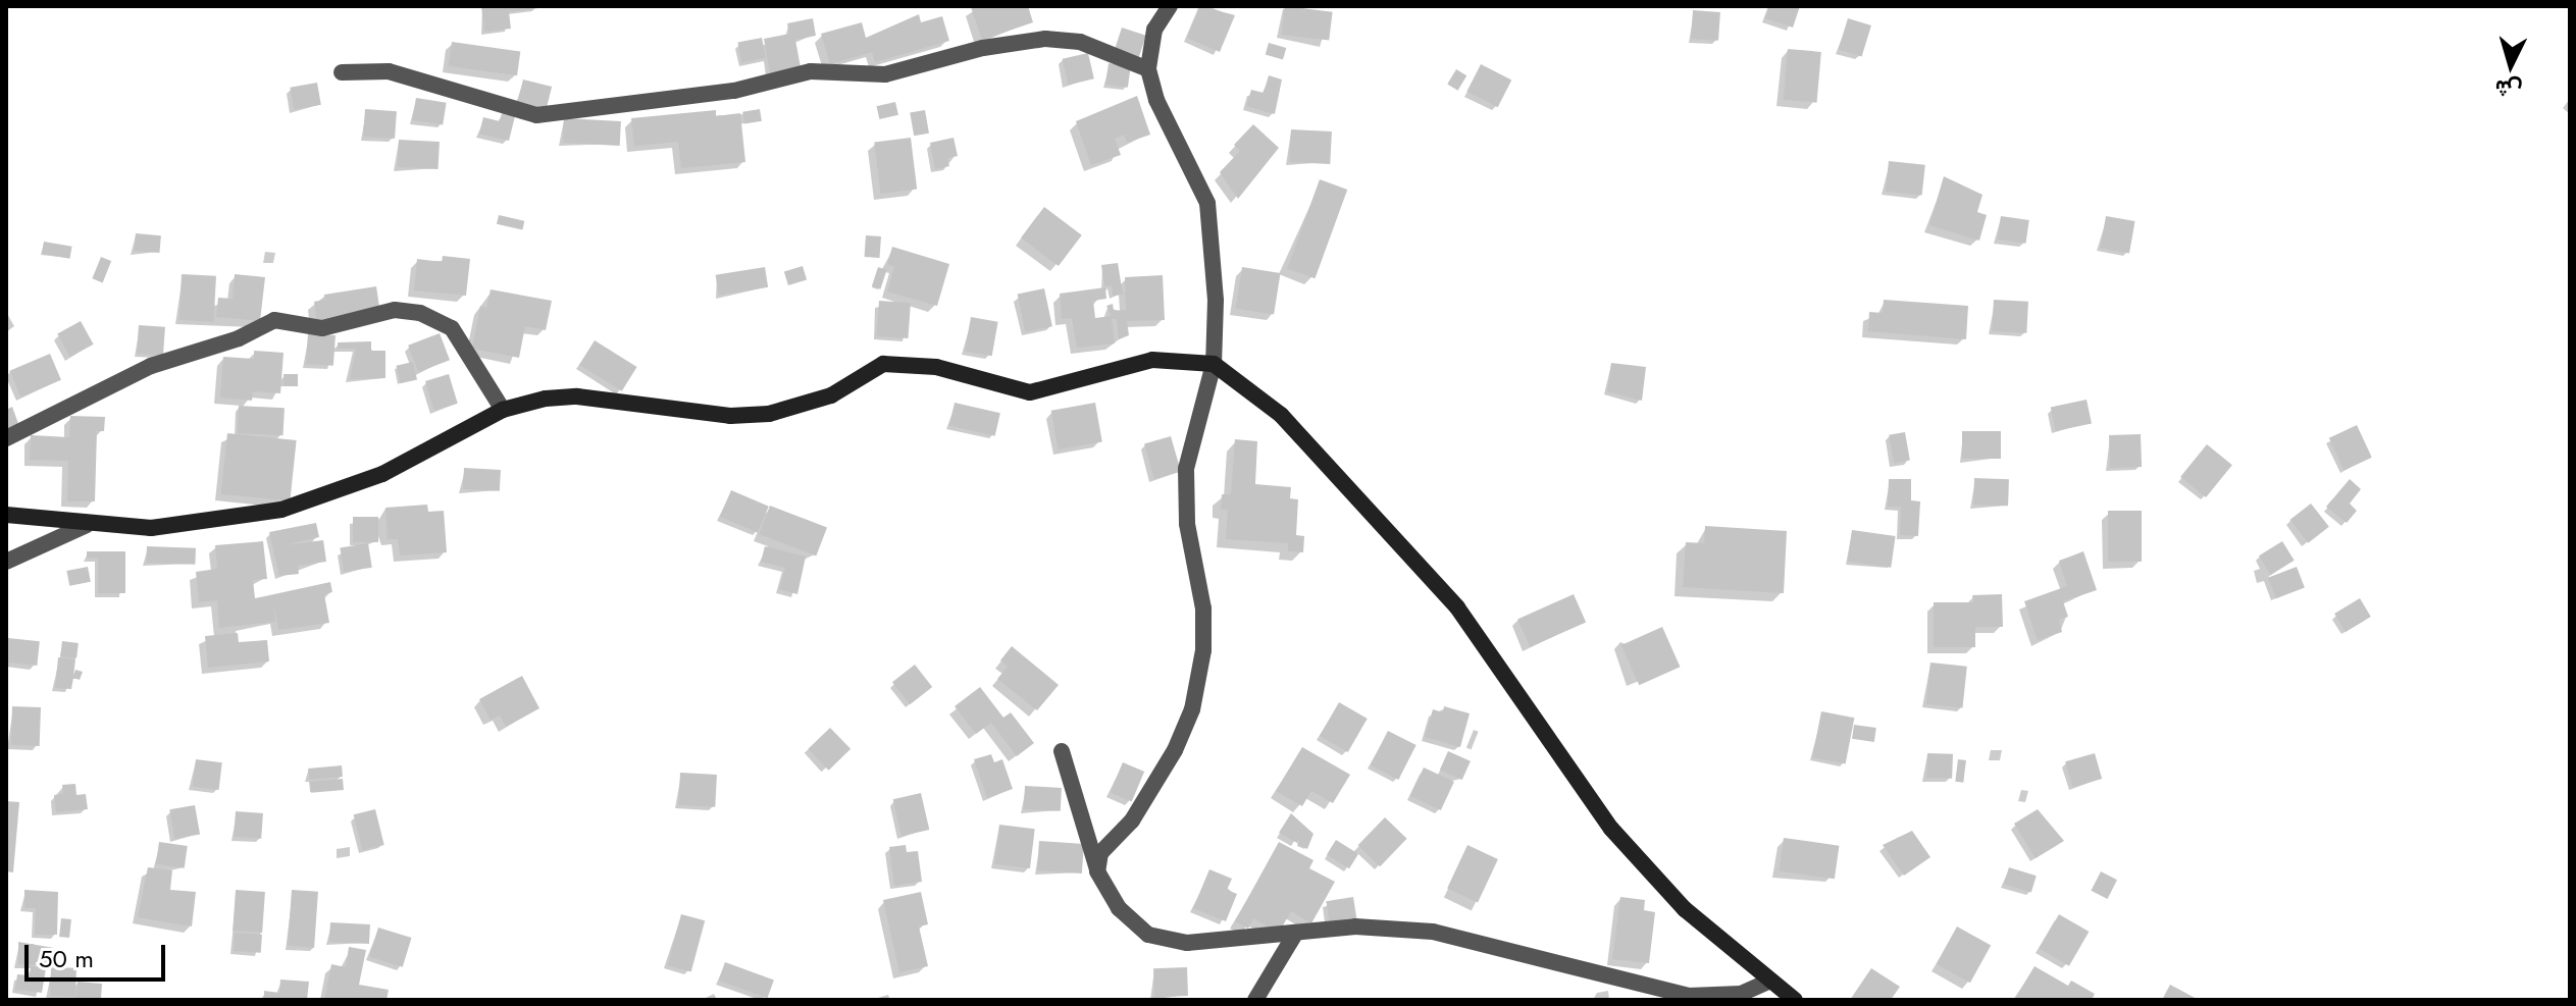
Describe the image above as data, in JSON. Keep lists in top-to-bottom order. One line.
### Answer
{"scale_bar":"50 m","north":"bottom"}
